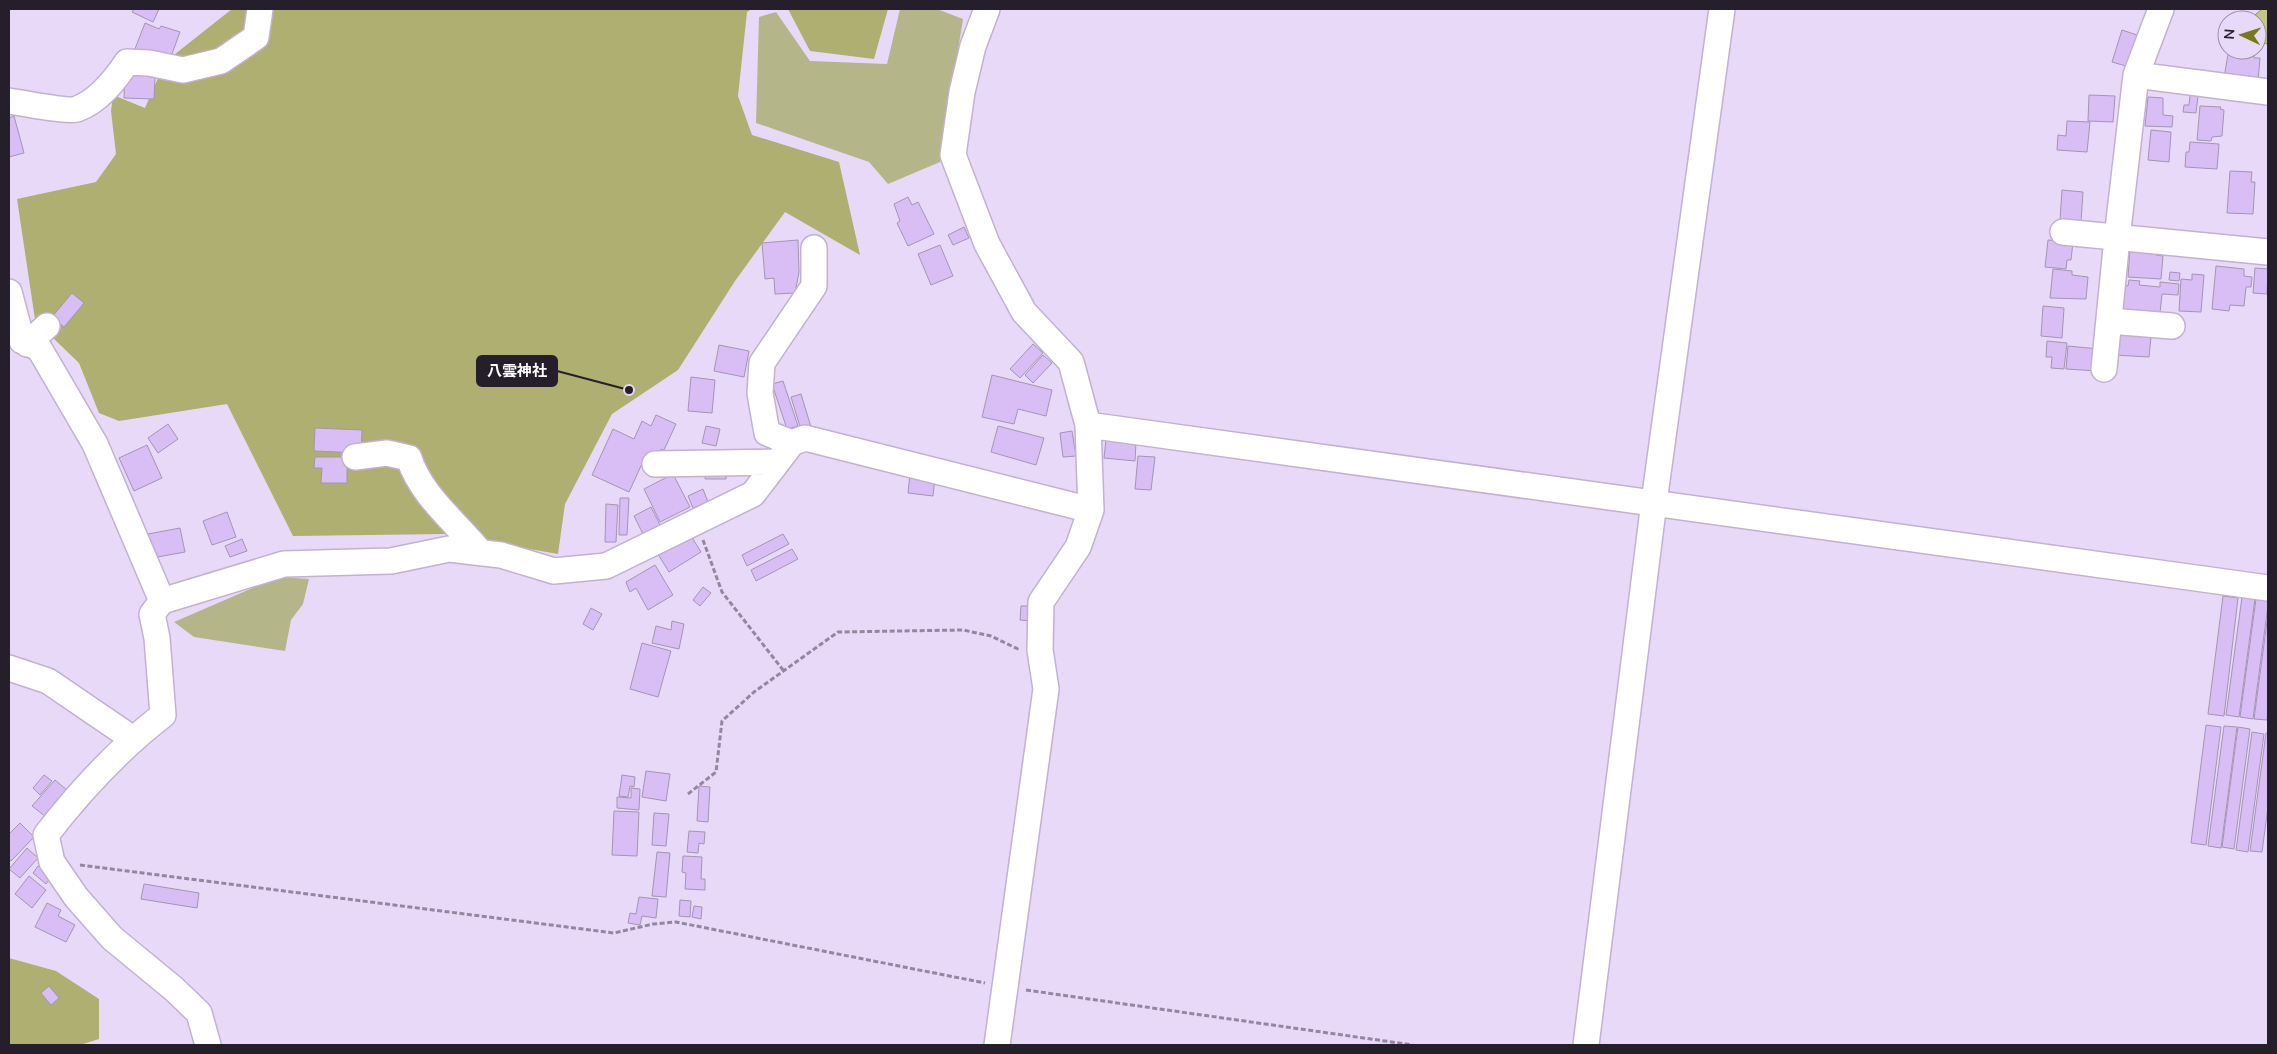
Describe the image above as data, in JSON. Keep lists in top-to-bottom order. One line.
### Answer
{"places":["八雲神社"],"north":"left"}
